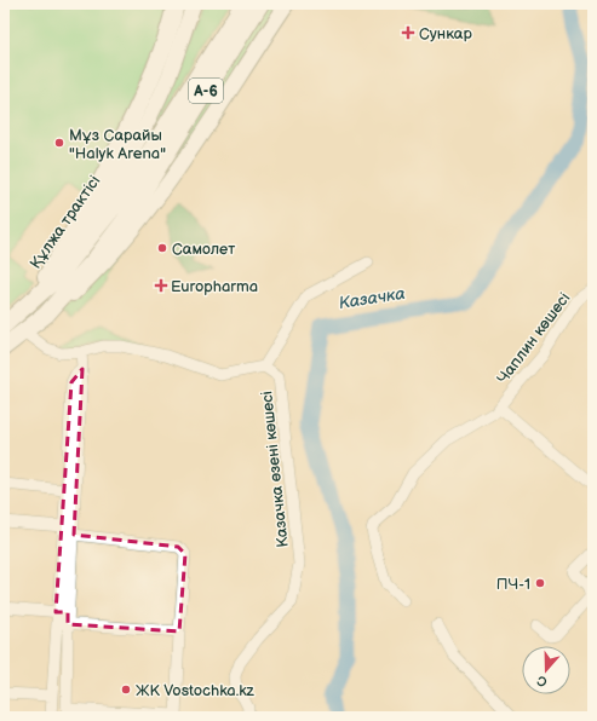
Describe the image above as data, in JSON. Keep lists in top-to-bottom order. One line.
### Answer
{"streets":{"main road":["A-6","Құлжа трактісі"],"street":["Чаплин көшесі","Казачка өзені көшесі"]},"crossings":[["A-6","Құлжа трактісі"],["A-6","Казачка өзені көшесі"]],"water":["Казачка"],"places":{"health":["Сункар","Europharma"],"other":["Мұз Сарайы \"Halyk Arena\"","Самолет","ПЧ-1","ЖК Vostochka.kz"]},"north":"bottom"}
